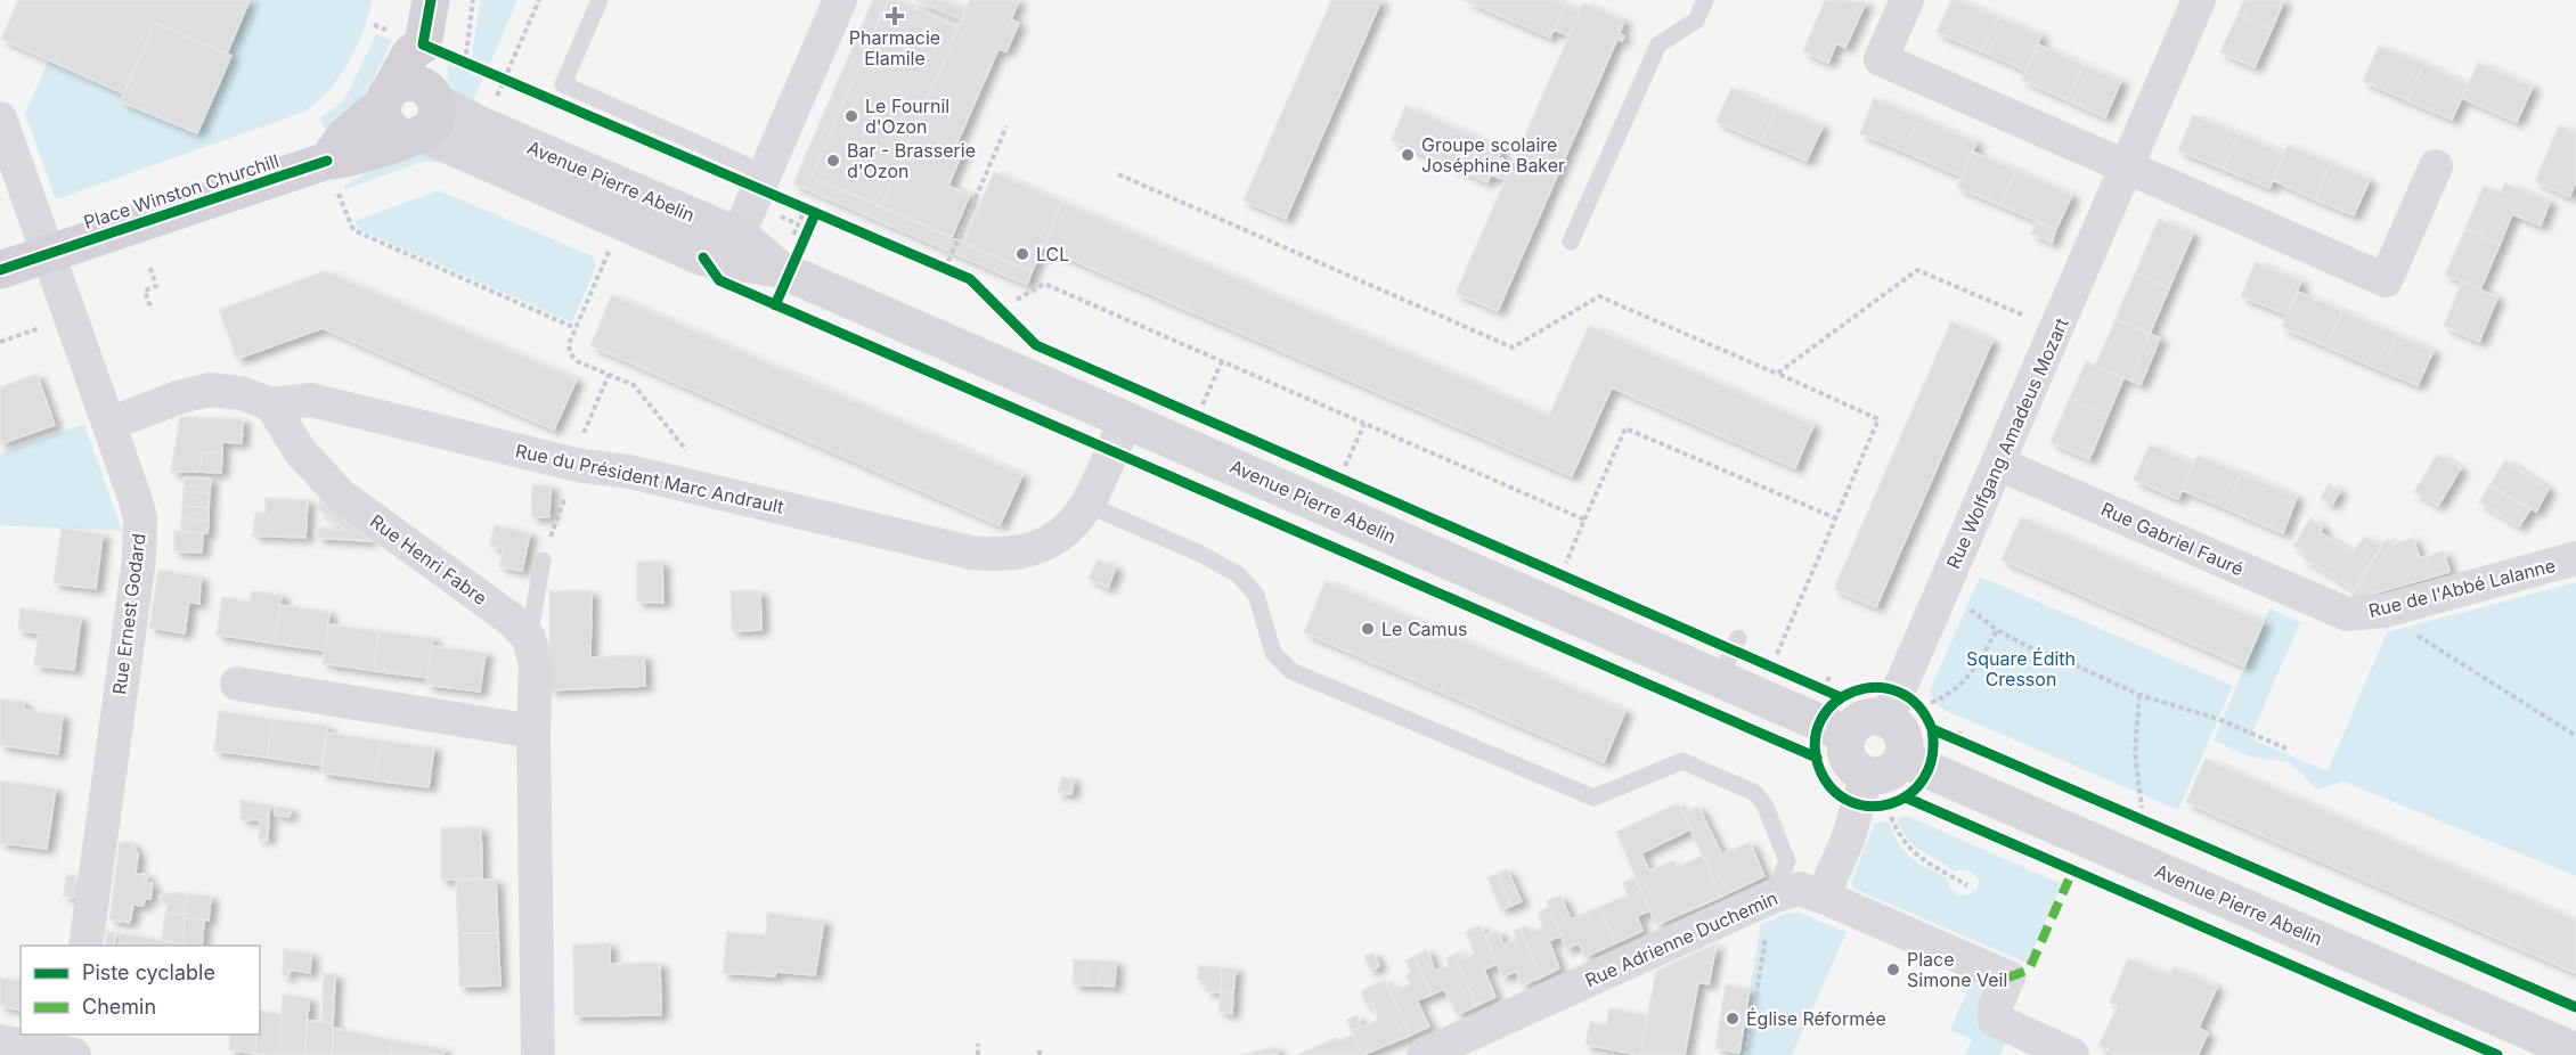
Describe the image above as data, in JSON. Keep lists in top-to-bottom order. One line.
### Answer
{"streets":{"main road":["Avenue Pierre Abelin","Place Winston Churchill"],"street":["Rue Wolfgang Amadeus Mozart","Rue du Président Marc Andrault","Rue Gabriel Fauré","Rue Henri Fabre","Rue de l'Abbé Lalanne","Rue Ernest Godard","Rue Adrienne Duchemin"]},"crossings":[["Avenue Pierre Abelin","Place Winston Churchill"],["Avenue Pierre Abelin","Rue du Président Marc Andrault"],["Place Winston Churchill","Rue Ernest Godard"],["Rue Wolfgang Amadeus Mozart","Rue Gabriel Fauré"],["Rue du Président Marc Andrault","Rue Henri Fabre"],["Rue du Président Marc Andrault","Rue Ernest Godard"],["Rue Gabriel Fauré","Rue de l'Abbé Lalanne"]],"parks":["Square Édith Cresson"],"places":{"health":["Pharmacie Elamile"],"other":["Le Fournil d'Ozon","Groupe scolaire Joséphine Baker","Bar - Brasserie d'Ozon","LCL","Le Camus","Place Simone Veil","Église Réformée"]},"legend":["Piste cyclable","Chemin"]}
